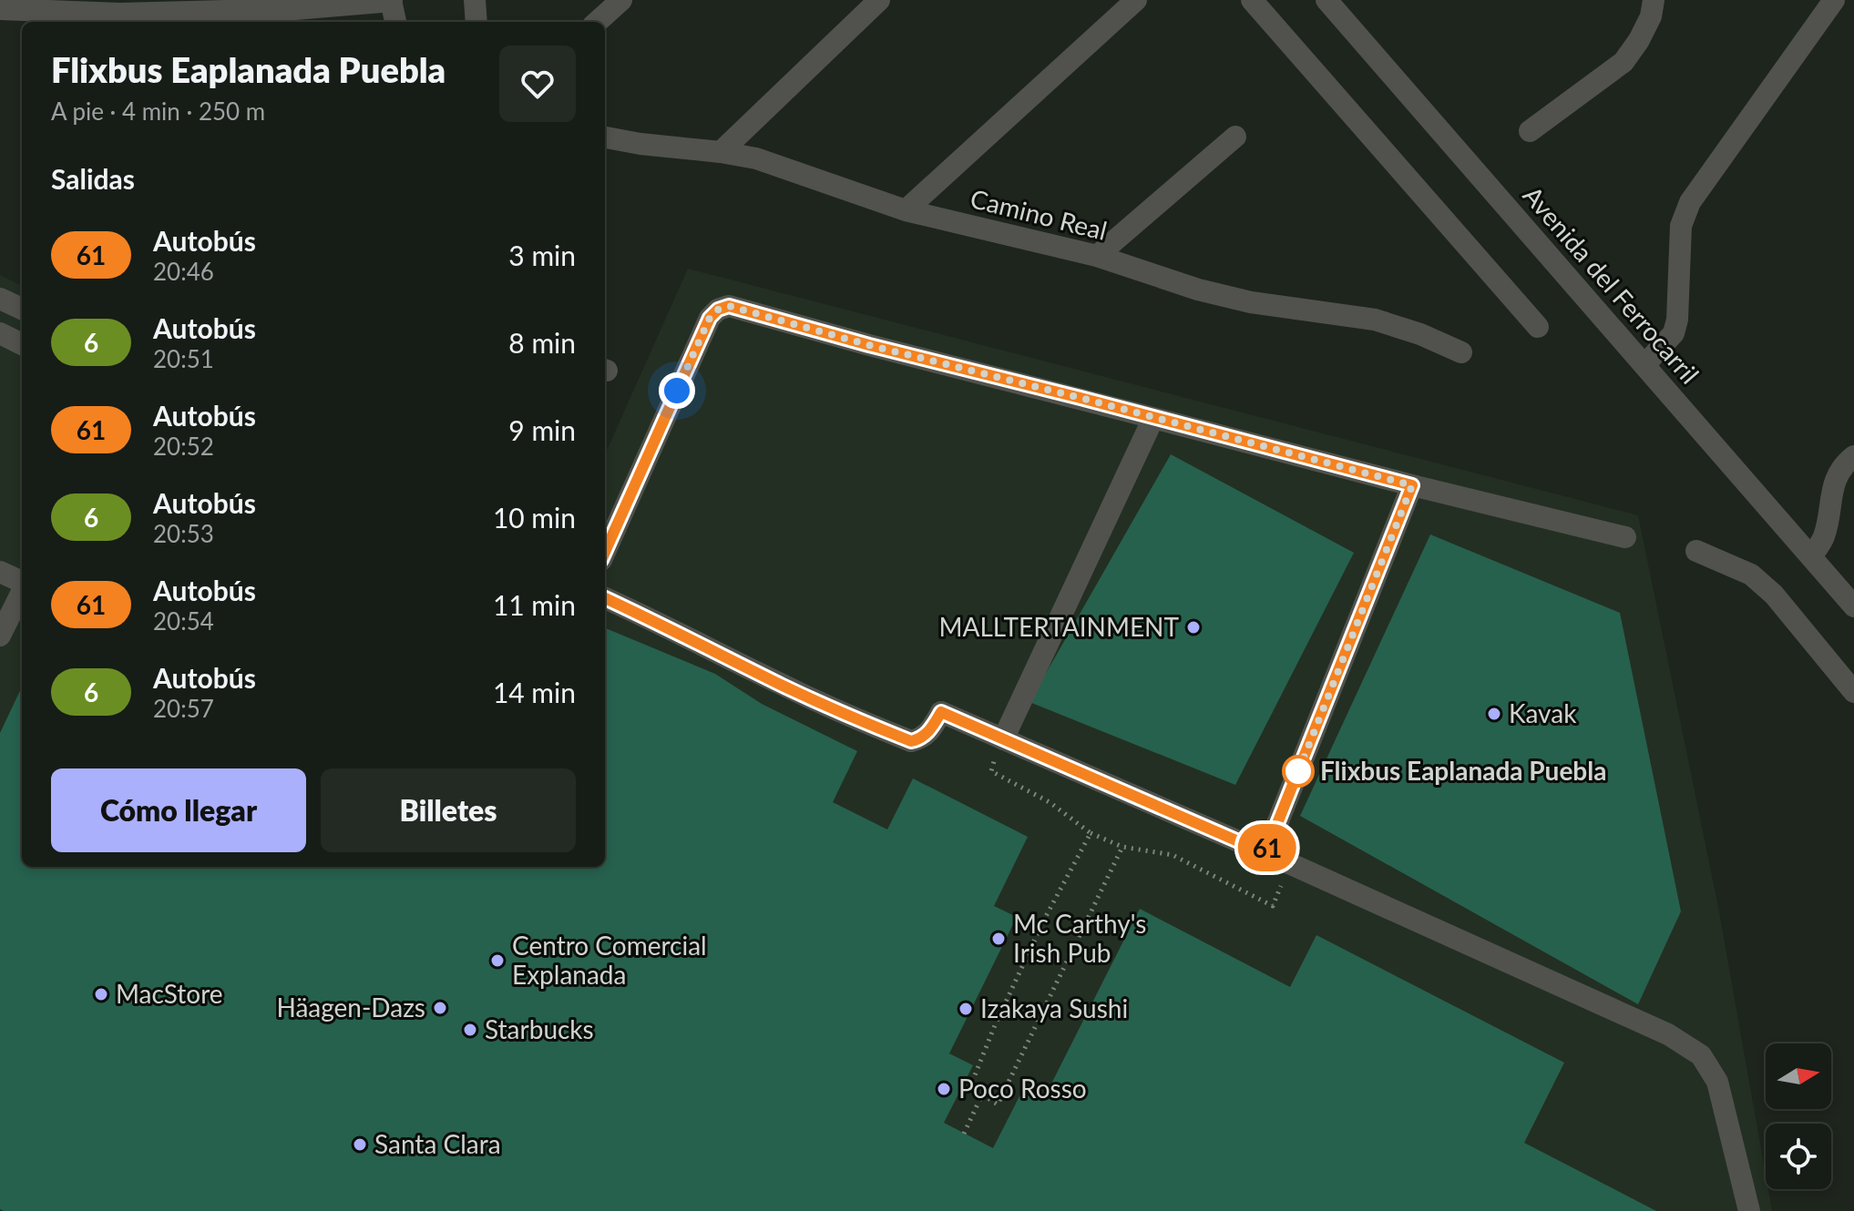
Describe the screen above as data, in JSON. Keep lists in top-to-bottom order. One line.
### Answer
{"streets":{"street":["Camino Real","Avenida del Ferrocarril"]},"places":["MALLTERTAINMENT","Kavak","Flixbus Eaplanada Puebla","Mc Carthy's Irish Pub","Centro Comercial Explanada","MacStore","Häagen-Dazs","Izakaya Sushi","Starbucks","Poco Rosso","Santa Clara"],"lines":["bus line 61"],"north":"right","page":{"on_map":"61","heading":[["Flixbus Eaplanada Puebla","A pie · 4 min · 250 m"],"Salidas"],"list":[{"mark":"61","name":"Autobús","note":"20:46","value":"3 min"},{"mark":"6","name":"Autobús","note":"20:51","value":"8 min"},{"mark":"61","name":"Autobús","note":"20:52","value":"9 min"},{"mark":"6","name":"Autobús","note":"20:53","value":"10 min"},{"mark":"61","name":"Autobús","note":"20:54","value":"11 min"},{"mark":"6","name":"Autobús","note":"20:57","value":"14 min"}],"buttons":["Cómo llegar","Billetes"]}}
